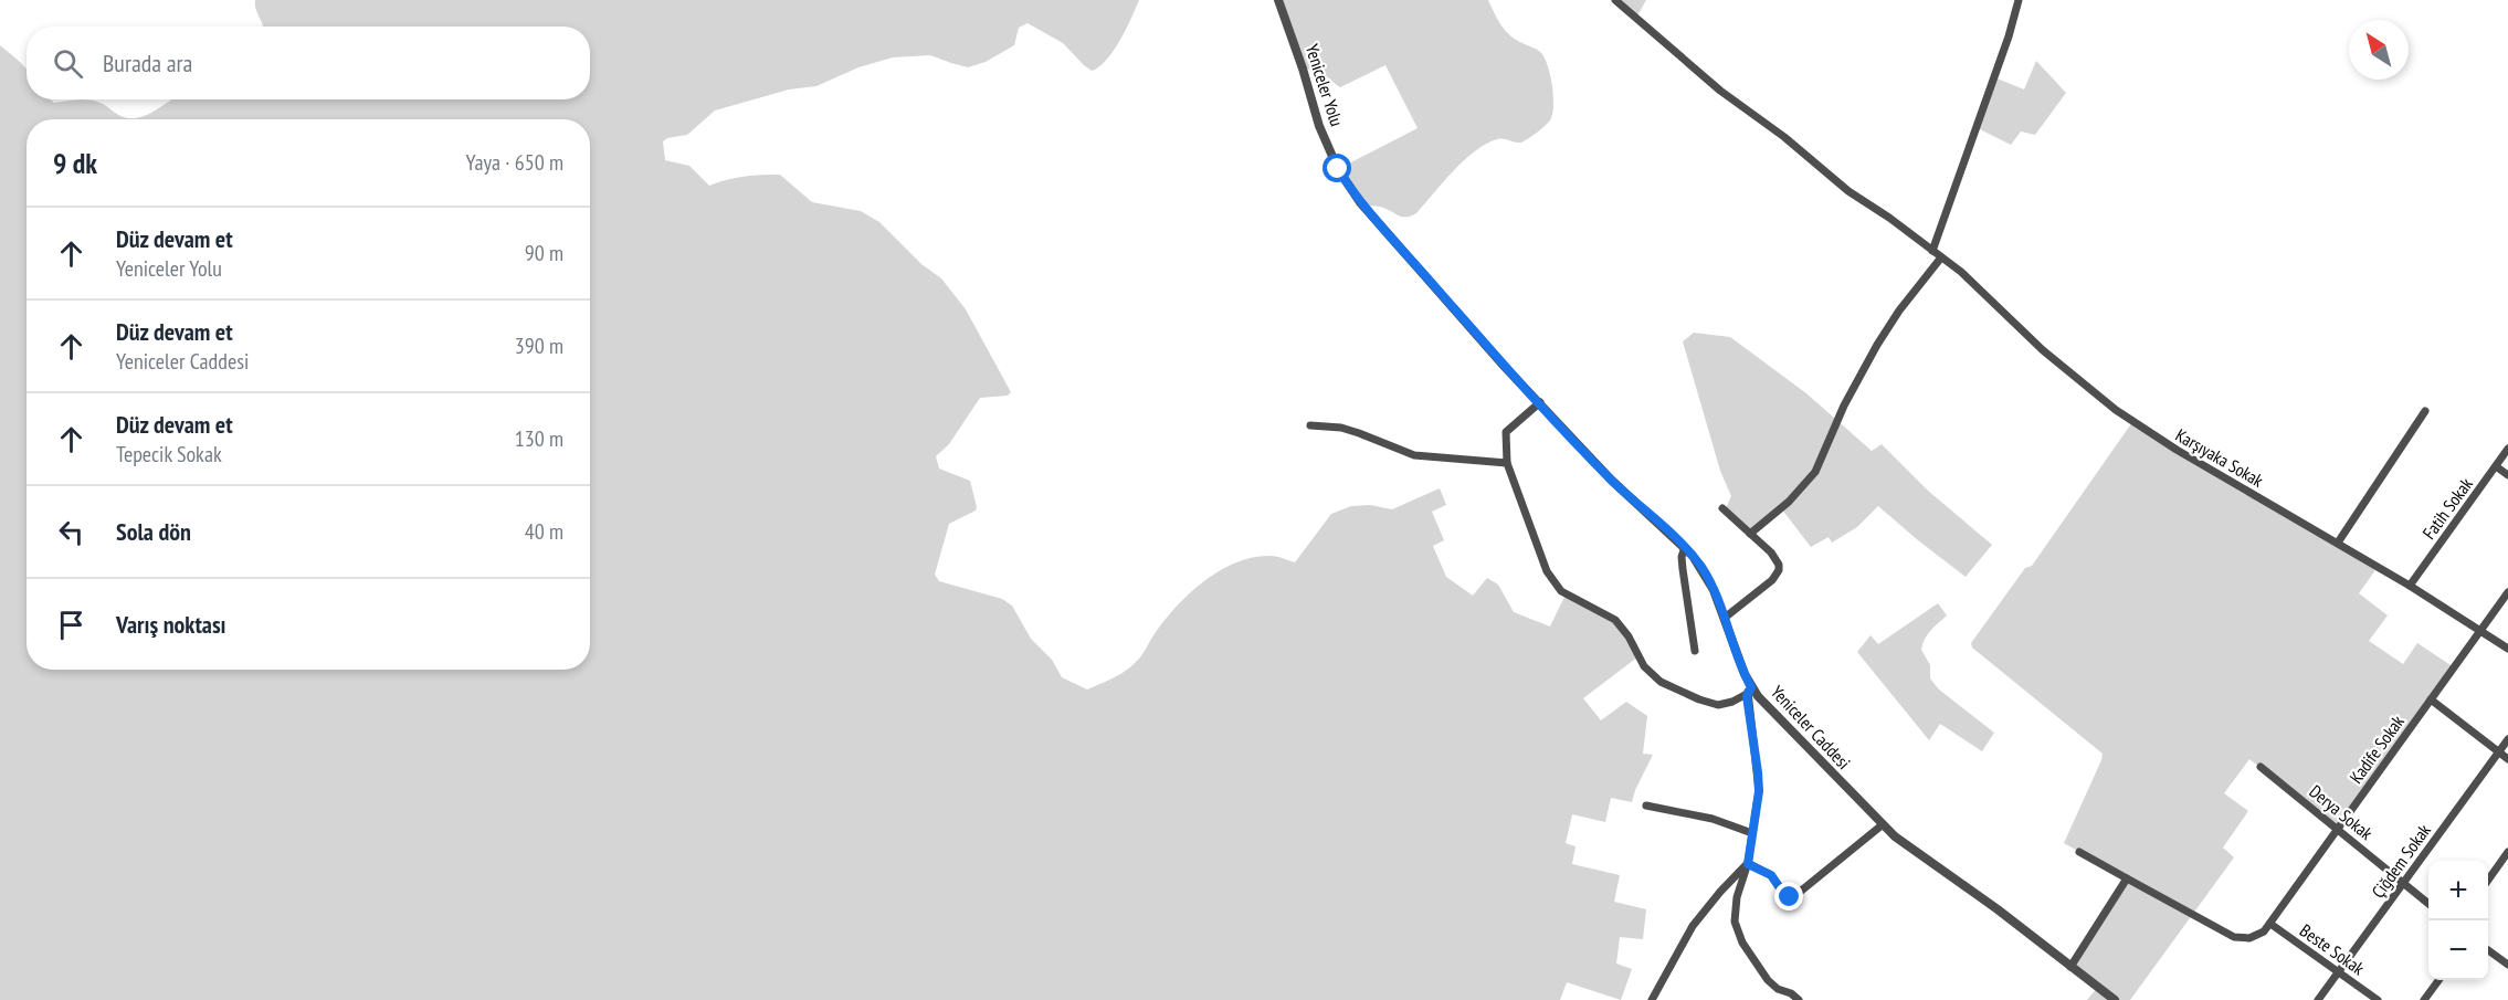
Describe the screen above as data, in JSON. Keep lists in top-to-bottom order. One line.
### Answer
{"streets":{"street":["Yeniceler Yolu","Karşıyaka Sokak","Fatih Sokak","Yeniceler Caddesi","Kadife Sokak","Derya Sokak","Çiğdem Sokak","Beste Sokak"]},"crossings":[["Yeniceler Yolu","Yeniceler Caddesi"],["Karşıyaka Sokak","Fatih Sokak"],["Karşıyaka Sokak","Kadife Sokak"],["Kadife Sokak","Derya Sokak"],["Kadife Sokak","Beste Sokak"],["Derya Sokak","Çiğdem Sokak"],["Çiğdem Sokak","Beste Sokak"]],"north":"top left","page":{"search":"Burada ara","heading":["9 dk","Yaya · 650 m"],"list":[["Düz devam et","Yeniceler Yolu","90 m"],["Düz devam et","Yeniceler Caddesi","390 m"],["Düz devam et","Tepecik Sokak","130 m"],["Sola dön","40 m"],"Varış noktası"],"map_buttons":["+","−"]}}
